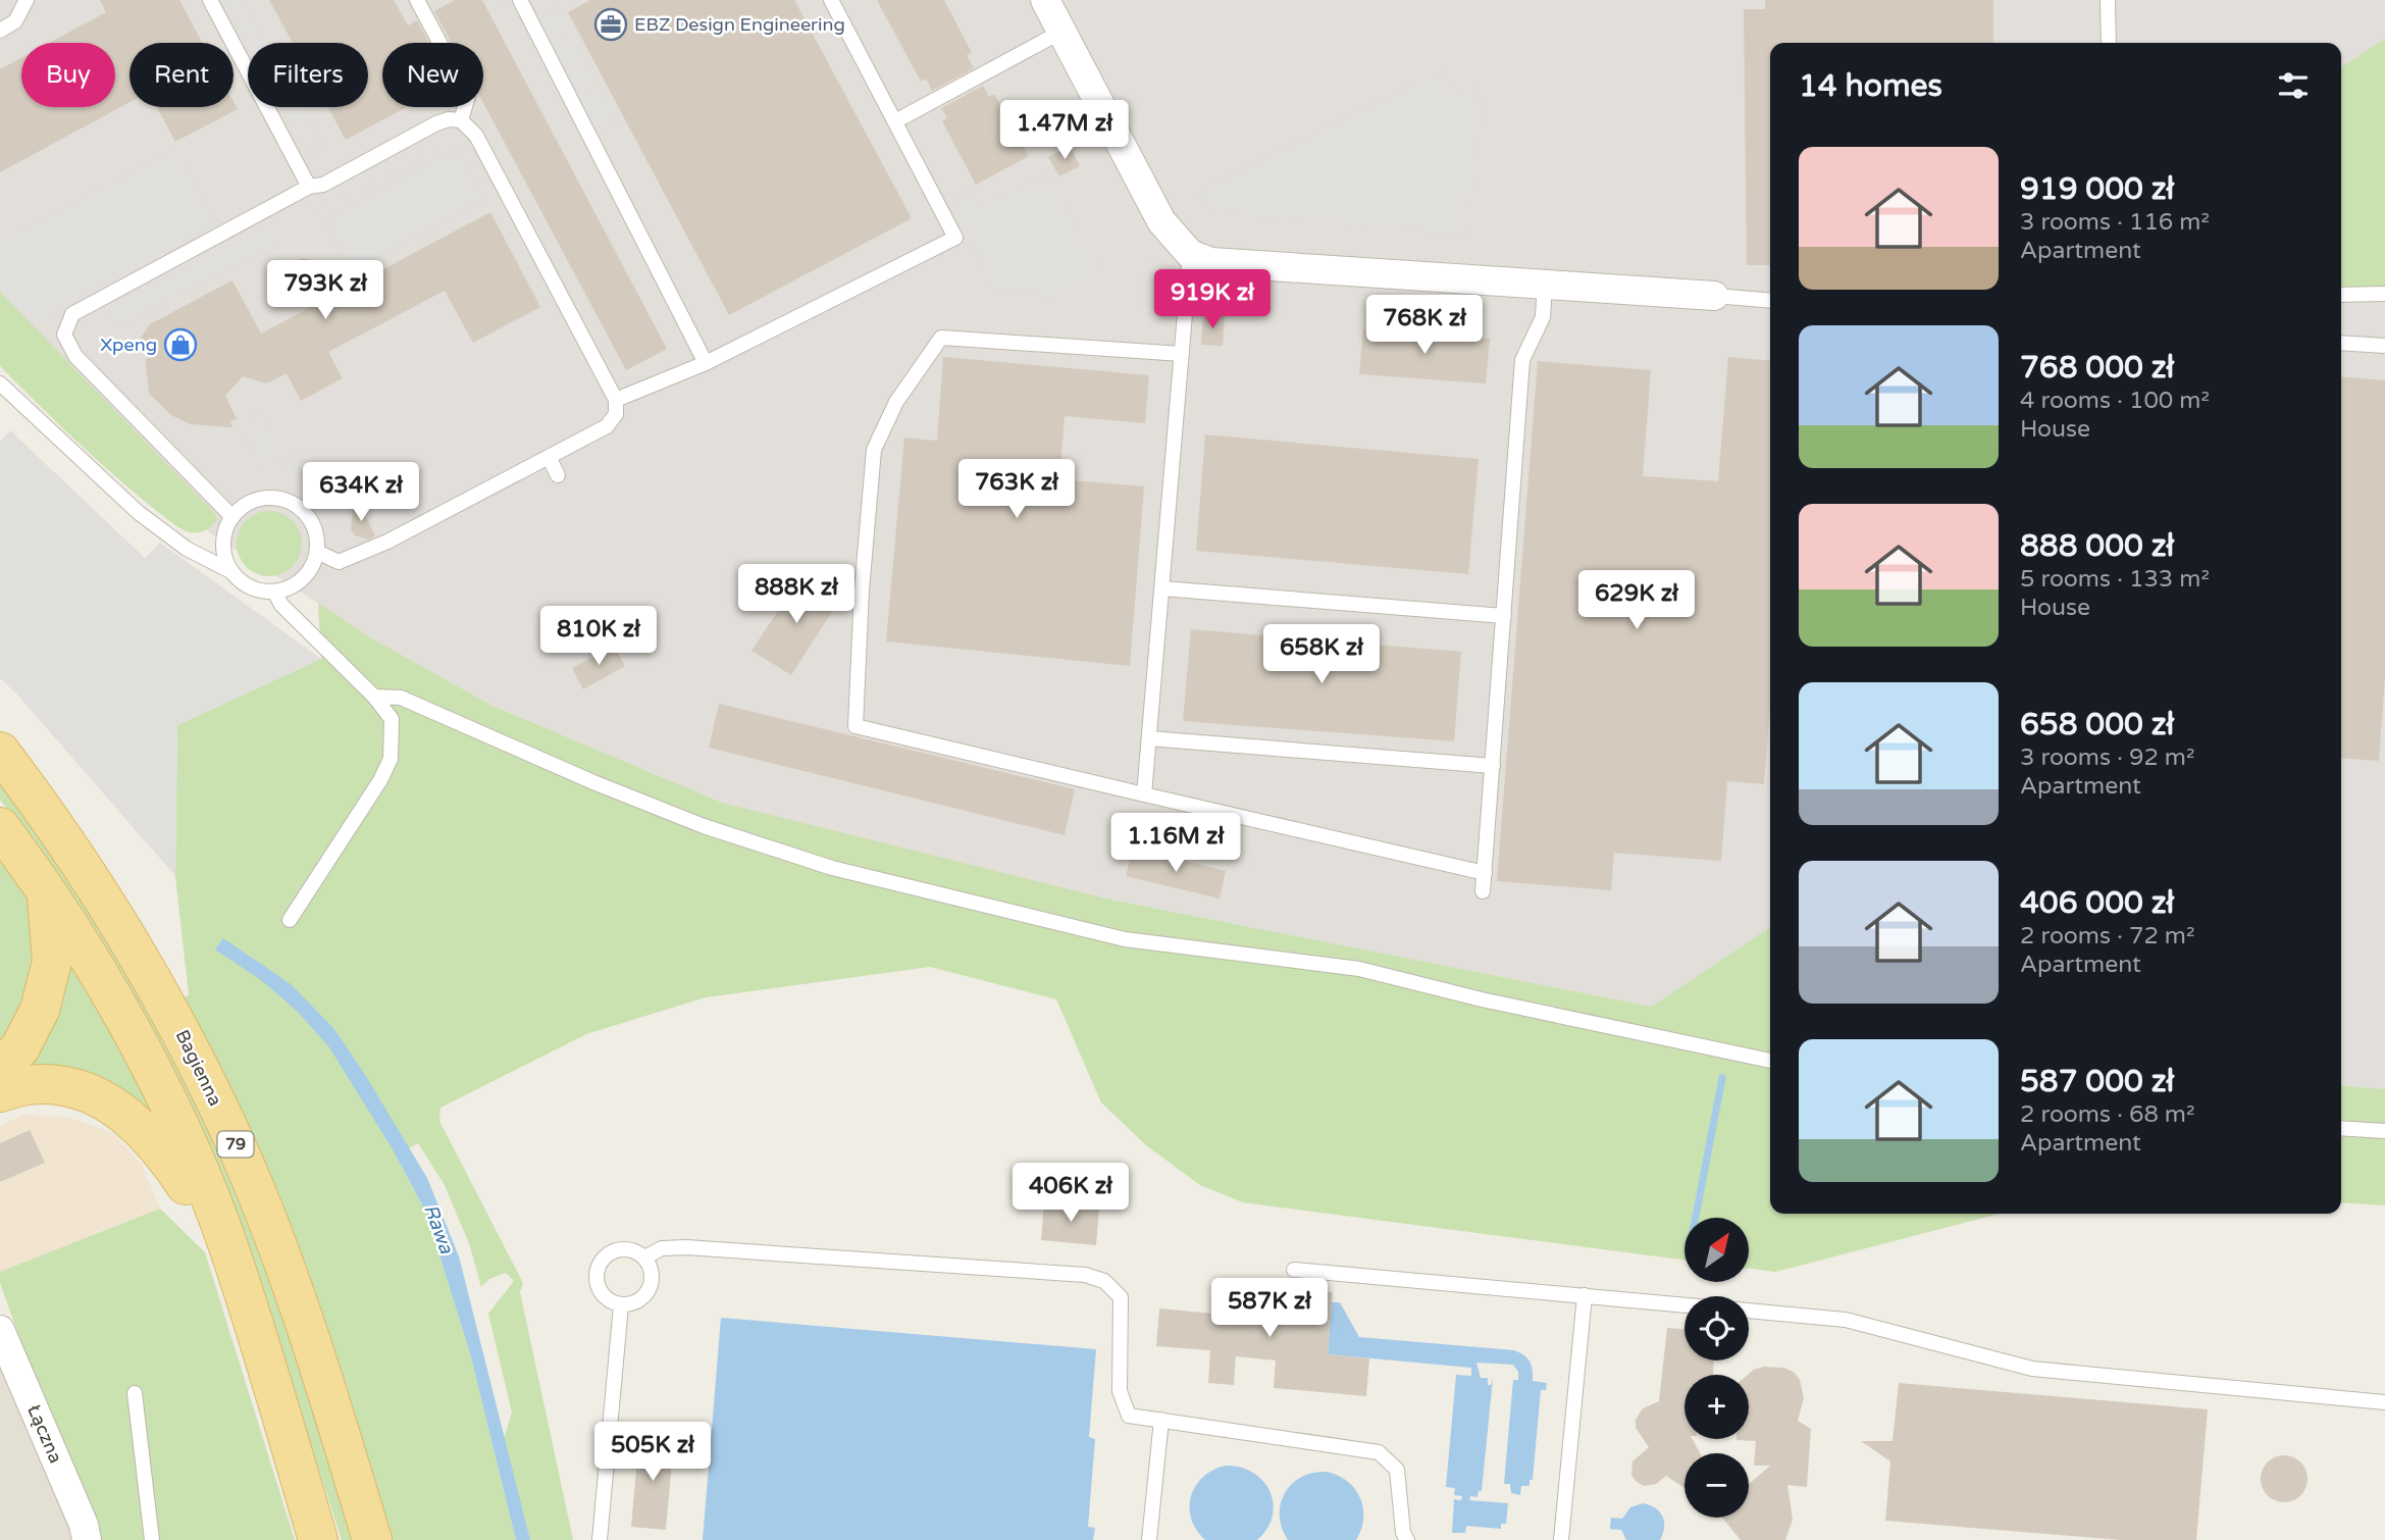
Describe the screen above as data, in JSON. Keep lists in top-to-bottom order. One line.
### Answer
{"streets":{"main road":["Bagienna","79"],"street":["Łączna"]},"water":["Rawa"],"places":{"office":["EBZ Design Engineering"],"shop":["Xpeng"]},"north":"top right","page":{"chip":["Buy","Rent","Filters","New"],"heading":"14 homes","price":["1.47M zł","793K zł","919K zł","768K zł","763K zł","634K zł","888K zł","629K zł","810K zł","658K zł","1.16M zł","406K zł","587K zł","505K zł"],"list":[{"name":"919 000 zł","note":"3 rooms · 116 m² · Apartment"},{"name":"768 000 zł","note":"4 rooms · 100 m² · House"},{"name":"888 000 zł","note":"5 rooms · 133 m² · House"},{"name":"658 000 zł","note":"3 rooms · 92 m² · Apartment"},{"name":"406 000 zł","note":"2 rooms · 72 m² · Apartment"},{"name":"587 000 zł","note":"2 rooms · 68 m² · Apartment"}],"map_buttons":["+","−"]}}
